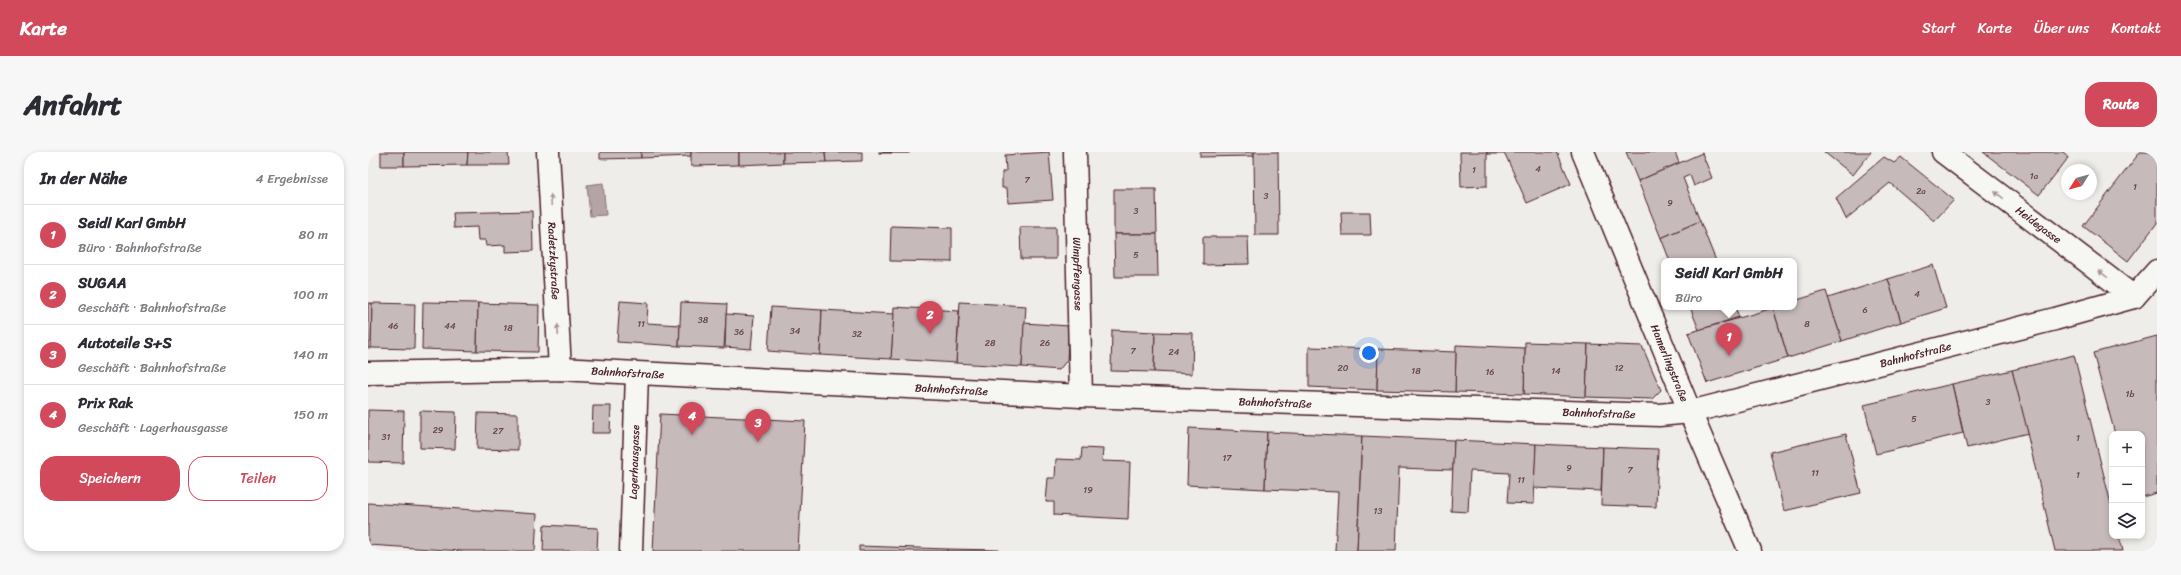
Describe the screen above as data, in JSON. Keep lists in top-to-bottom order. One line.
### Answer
{"streets":{"street":["Heidegasse","Radetzkystraße","Wimpffengasse","Bahnhofstraße","Hamerlingstraße","Lagerhausgasse"]},"crossings":[["Heidegasse","Bahnhofstraße"],["Radetzkystraße","Bahnhofstraße"],["Wimpffengasse","Bahnhofstraße"],["Bahnhofstraße","Hamerlingstraße"],["Bahnhofstraße","Lagerhausgasse"]],"one_way":["Heidegasse","Radetzkystraße"],"house_numbers":["4","1","1a","7","1","2a","3","9","3","5","4","6","38","11","8","46","44","18","34","36","32","28","26","7","24","20","12","18","14","16","1b","3","5","29","27","31","1","17","9","7","11","1","11","19","13"],"north":"bottom left","page":{"header":"Karte","nav":["Start","Karte","Über uns","Kontakt"],"title":"Anfahrt","buttons":["Route",["Speichern","Teilen"]],"heading":["In der Nähe","4 Ergebnisse"],"list":[{"mark":"1","name":"Seidl Karl GmbH","note":"Büro · Bahnhofstraße","value":"80 m"},{"mark":"2","name":"SUGAA","note":"Geschäft · Bahnhofstraße","value":"100 m"},{"mark":"3","name":"Autoteile S+S","note":"Geschäft · Bahnhofstraße","value":"140 m"},{"mark":"4","name":"Prix Rak","note":"Geschäft · Lagerhausgasse","value":"150 m"}],"popup":["Seidl Karl GmbH","Büro"],"pins":["2","1","4","3"],"map_buttons":["+","−"]}}
